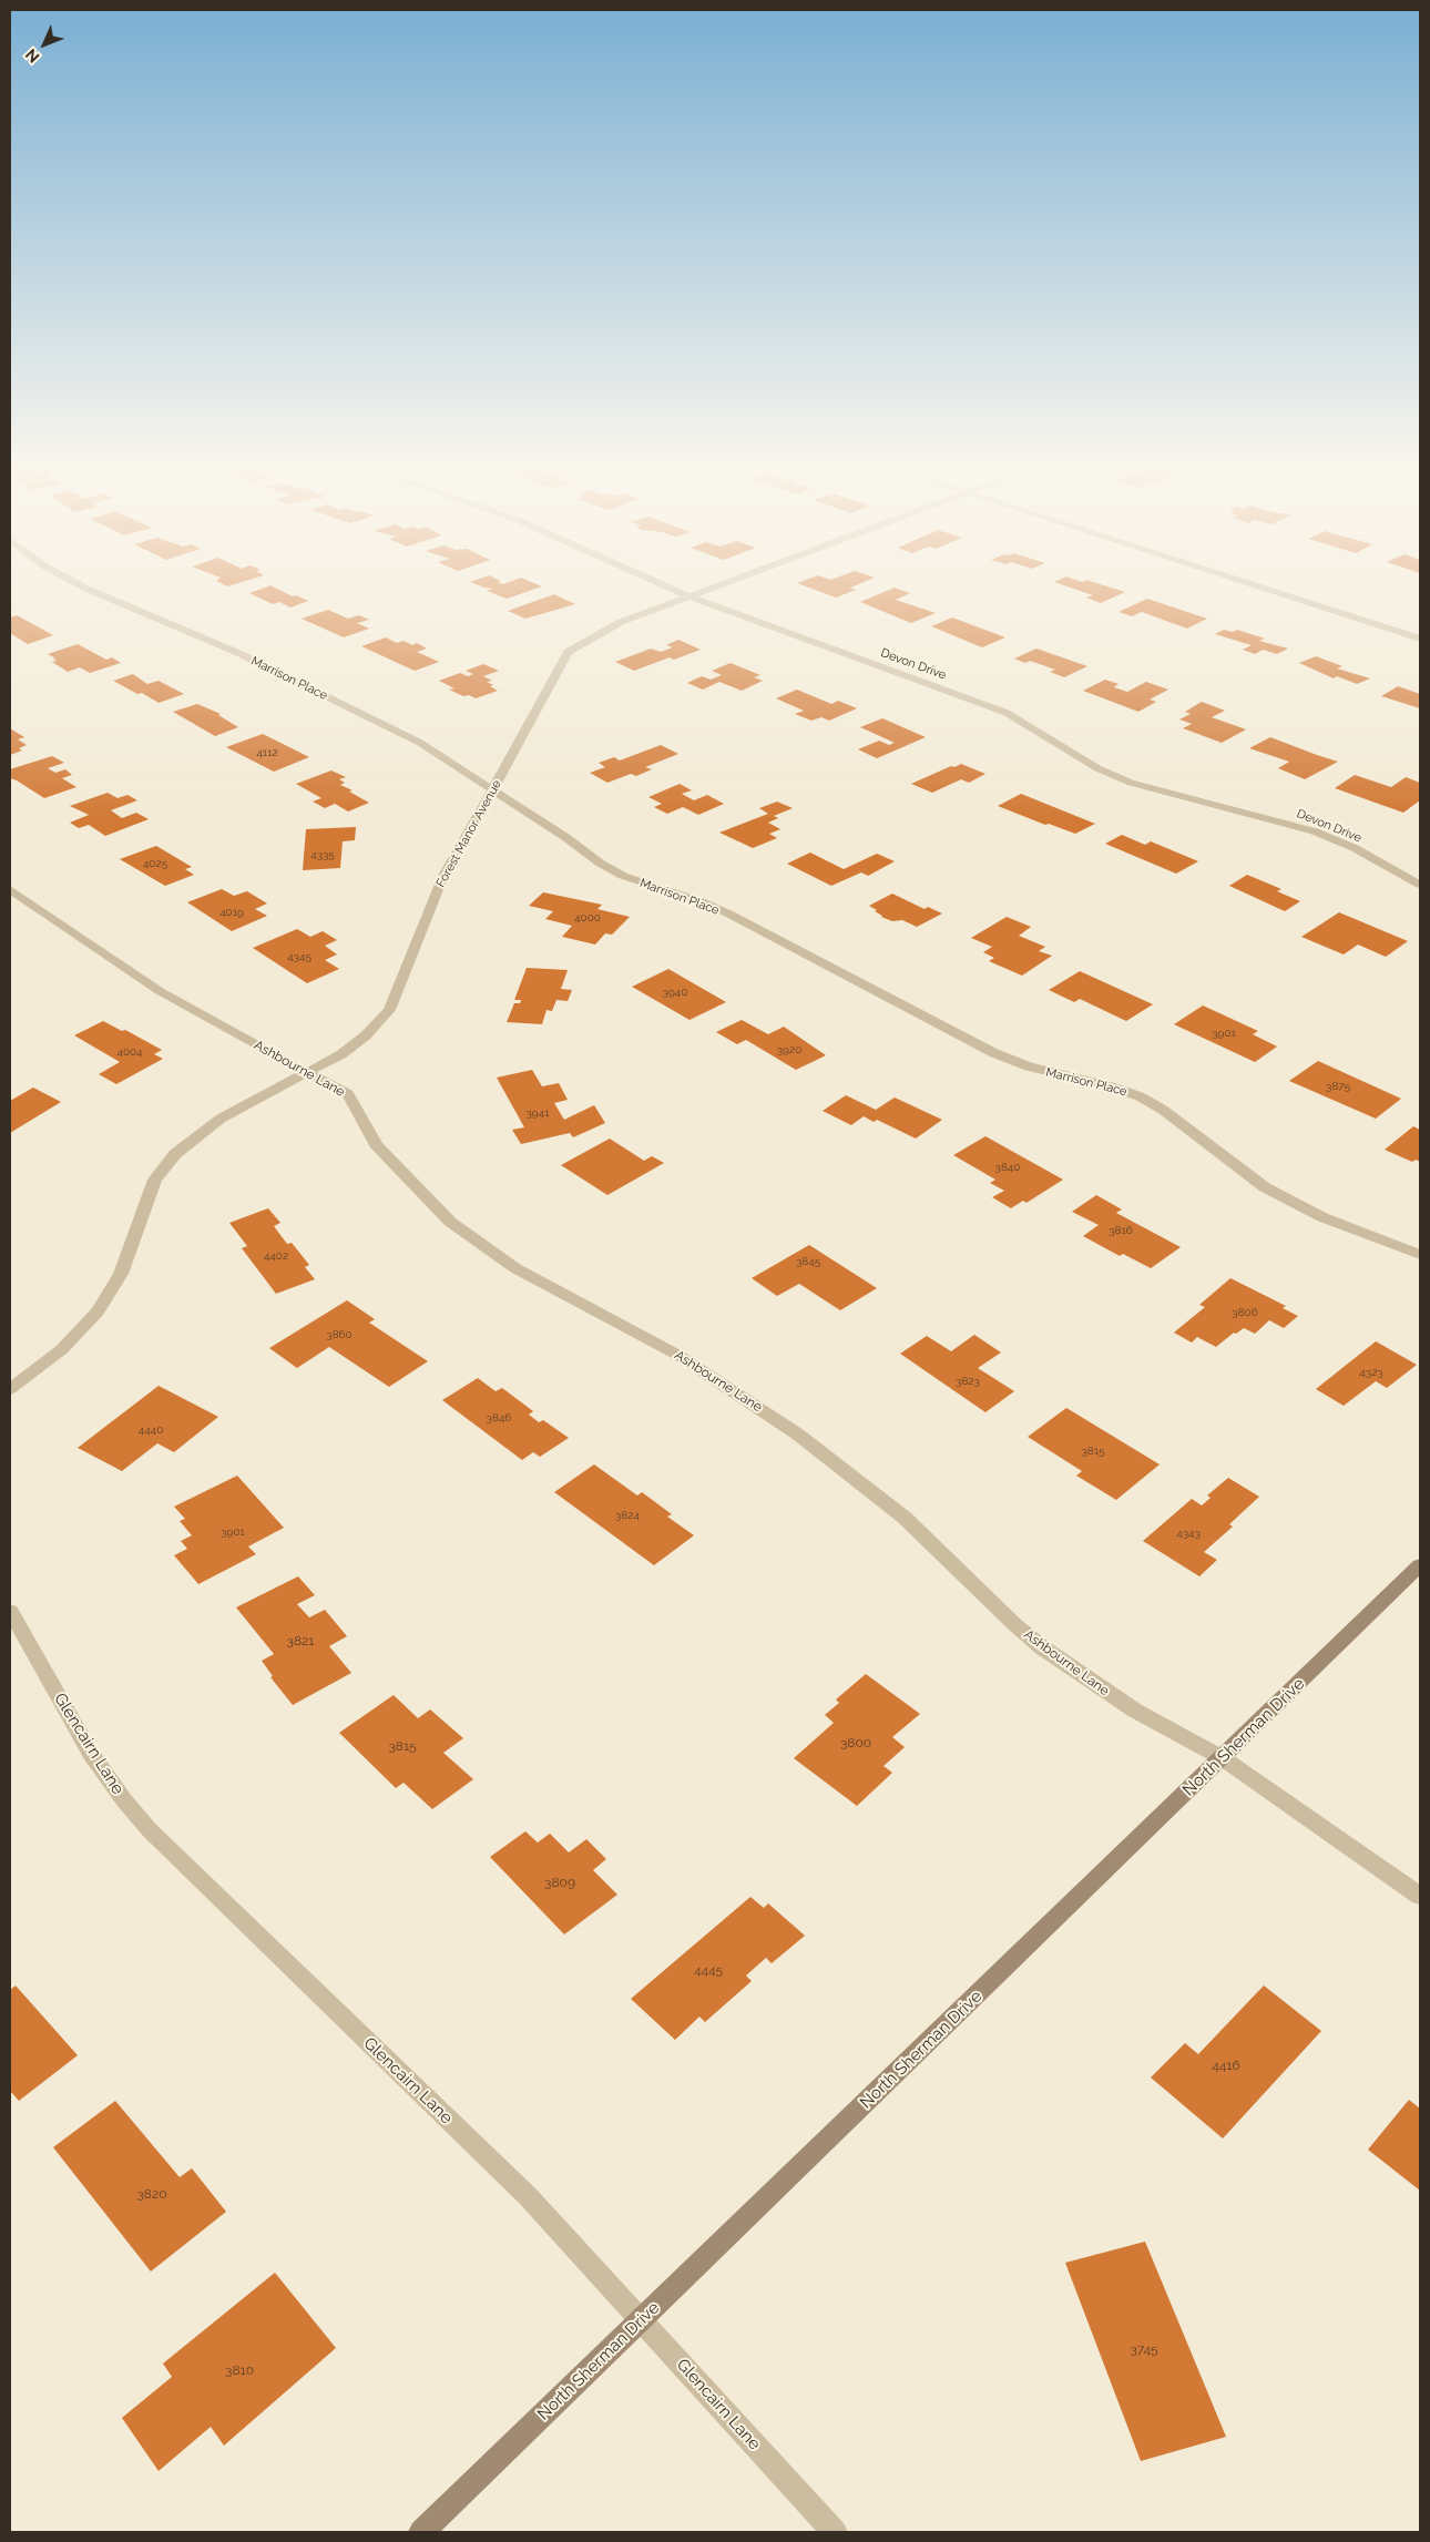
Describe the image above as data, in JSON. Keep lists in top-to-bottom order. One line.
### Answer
{"streets":{"main road":["North Sherman Drive"],"street":["Devon Drive","Marrison Place","Forest Manor Avenue","Ashbourne Lane","Glencairn Lane"]},"crossings":[["Devon Drive","Forest Manor Avenue"],["Marrison Place","Forest Manor Avenue"],["Forest Manor Avenue","Ashbourne Lane"],["Ashbourne Lane","North Sherman Drive"],["North Sherman Drive","Glencairn Lane"]],"house_numbers":["4112","4335","4025","4019","4000","4345","3940","3901","3920","4004","3875","3941","3840","3816","4402","3845","3806","3860","4323","3823","3846","4440","3815","3824","3901","4343","3821","3800","3815","3809","4445","4416","3820","3745","3810"],"north":"bottom left"}
